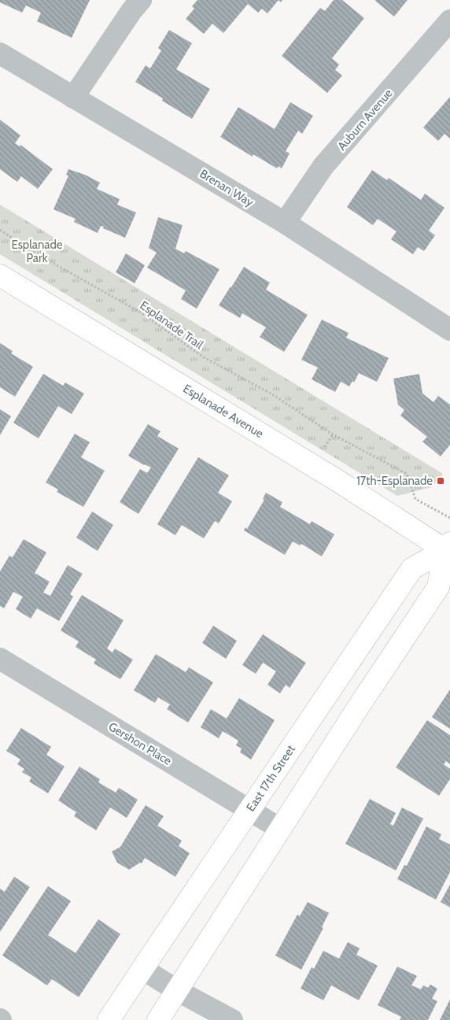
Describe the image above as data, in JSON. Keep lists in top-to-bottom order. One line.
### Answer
{"streets":{"main road":["Esplanade Avenue","East 17th Street"],"street":["Auburn Avenue","Brenan Way","Gershon Place"],"path":["Esplanade Trail"]},"crossings":[["Auburn Avenue","Brenan Way"],["Esplanade Avenue","East 17th Street"],["Gershon Place","East 17th Street"]],"parks":["Esplanade Park"],"places":{"transit":["17th-Esplanade"]}}
